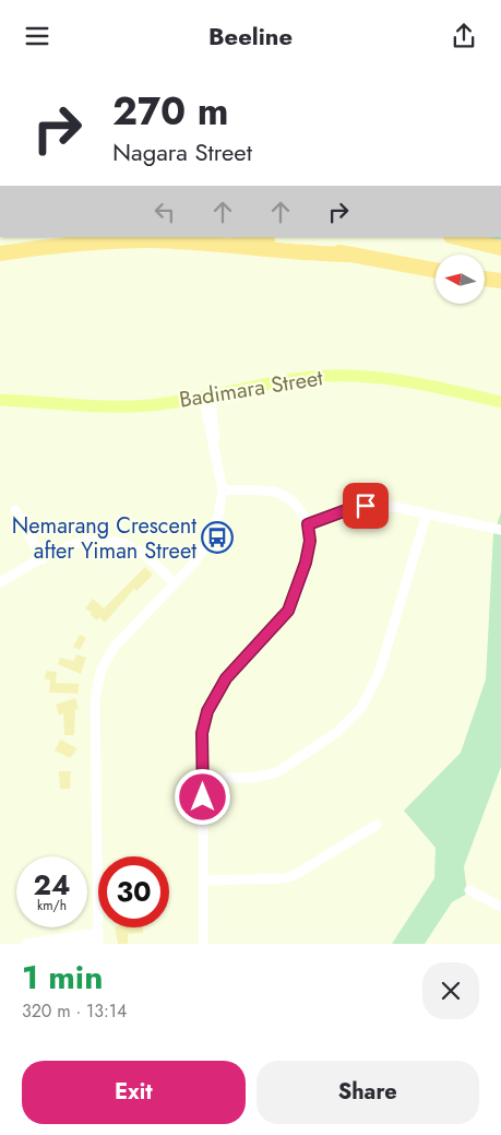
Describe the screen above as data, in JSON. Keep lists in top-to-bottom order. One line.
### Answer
{"streets":{"main road":["Badimara Street"]},"places":{"bus stop":["Nemarang Crescent after Yiman Street"]},"north":"left","page":{"header":"Beeline","turn":["270 m","Nagara Street"],"speed":"24 km/h","limit":"30","heading":["1 min","320 m · 13:14"],"buttons":["Exit","Share"]}}
